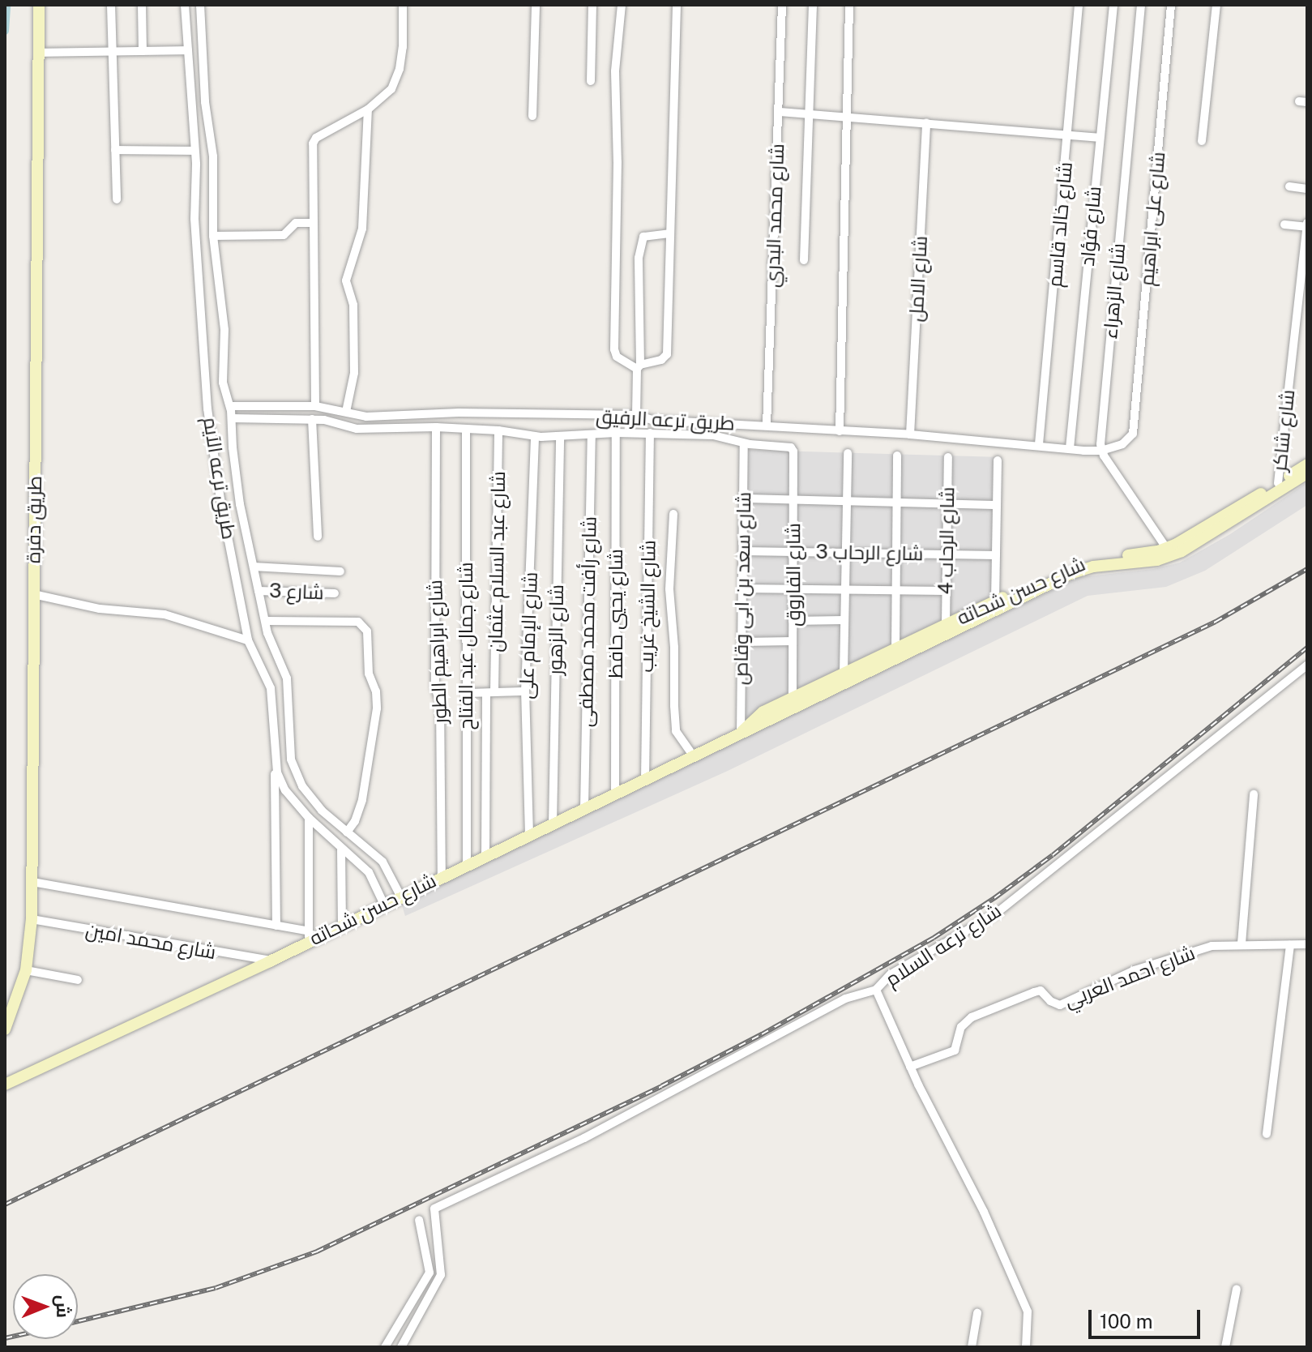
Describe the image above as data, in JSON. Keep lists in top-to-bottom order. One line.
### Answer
{"streets":{"main road":["طريق دفرة","شارع حسن شحاته"],"street":["شارع محمد البدري","شارع على ابراهيم","شارع خالد قاسم","شارع فؤاد","شارع الامل","شارع الزهراء","طريق ترعه الرفيق","شارع شاكر","طريق ترعه الآيم","شارع الرحاب 4","شارع الرحاب 3","شارع عبد السلام عثمان","شارع الفاروق","شارع سعد بن ابى وقاص","شارع 3","شارع الشيخ غريب","شارع يحيي حافظ","شارع رأفت محمد مصطفى","شارع الزهور","شارع الإمام على","شارع جمال عبد الفتاح","شارع ابراهيم الطور","شارع محمد امين","شارع ترعه السلام","شارع احمد العربي"]},"crossings":[["شارع محمد البدري","طريق ترعه الرفيق"],["شارع على ابراهيم","شارع الزهراء"],["شارع على ابراهيم","طريق ترعه الرفيق"],["شارع خالد قاسم","طريق ترعه الرفيق"],["شارع فؤاد","طريق ترعه الرفيق"],["شارع الامل","طريق ترعه الرفيق"],["شارع الزهراء","طريق ترعه الرفيق"],["طريق ترعه الرفيق","طريق ترعه الآيم"],["طريق ترعه الرفيق","شارع عبد السلام عثمان"],["طريق ترعه الرفيق","شارع الفاروق"],["طريق ترعه الرفيق","شارع سعد بن ابى وقاص"],["طريق ترعه الرفيق","شارع الشيخ غريب"],["طريق ترعه الرفيق","شارع يحيي حافظ"],["طريق ترعه الرفيق","شارع رأفت محمد مصطفى"],["طريق ترعه الرفيق","شارع الزهور"],["طريق ترعه الرفيق","شارع الإمام على"],["طريق ترعه الرفيق","شارع جمال عبد الفتاح"],["طريق ترعه الرفيق","شارع ابراهيم الطور"],["شارع شاكر","شارع حسن شحاته"],["طريق ترعه الآيم","شارع حسن شحاته"],["طريق ترعه الآيم","شارع 3"],["طريق دفرة","شارع محمد امين"],["شارع الرحاب 4","شارع الرحاب 3"],["شارع الرحاب 4","شارع حسن شحاته"],["شارع الرحاب 3","شارع الفاروق"],["شارع الرحاب 3","شارع سعد بن ابى وقاص"],["شارع عبد السلام عثمان","شارع حسن شحاته"],["شارع الفاروق","شارع حسن شحاته"],["شارع سعد بن ابى وقاص","شارع حسن شحاته"],["شارع حسن شحاته","شارع الشيخ غريب"],["شارع حسن شحاته","شارع يحيي حافظ"],["شارع حسن شحاته","شارع رأفت محمد مصطفى"],["شارع حسن شحاته","شارع الزهور"],["شارع حسن شحاته","شارع الإمام على"],["شارع حسن شحاته","شارع جمال عبد الفتاح"],["شارع حسن شحاته","شارع ابراهيم الطور"],["شارع حسن شحاته","شارع محمد امين"]],"scale_bar":"100 m","north":"right"}
